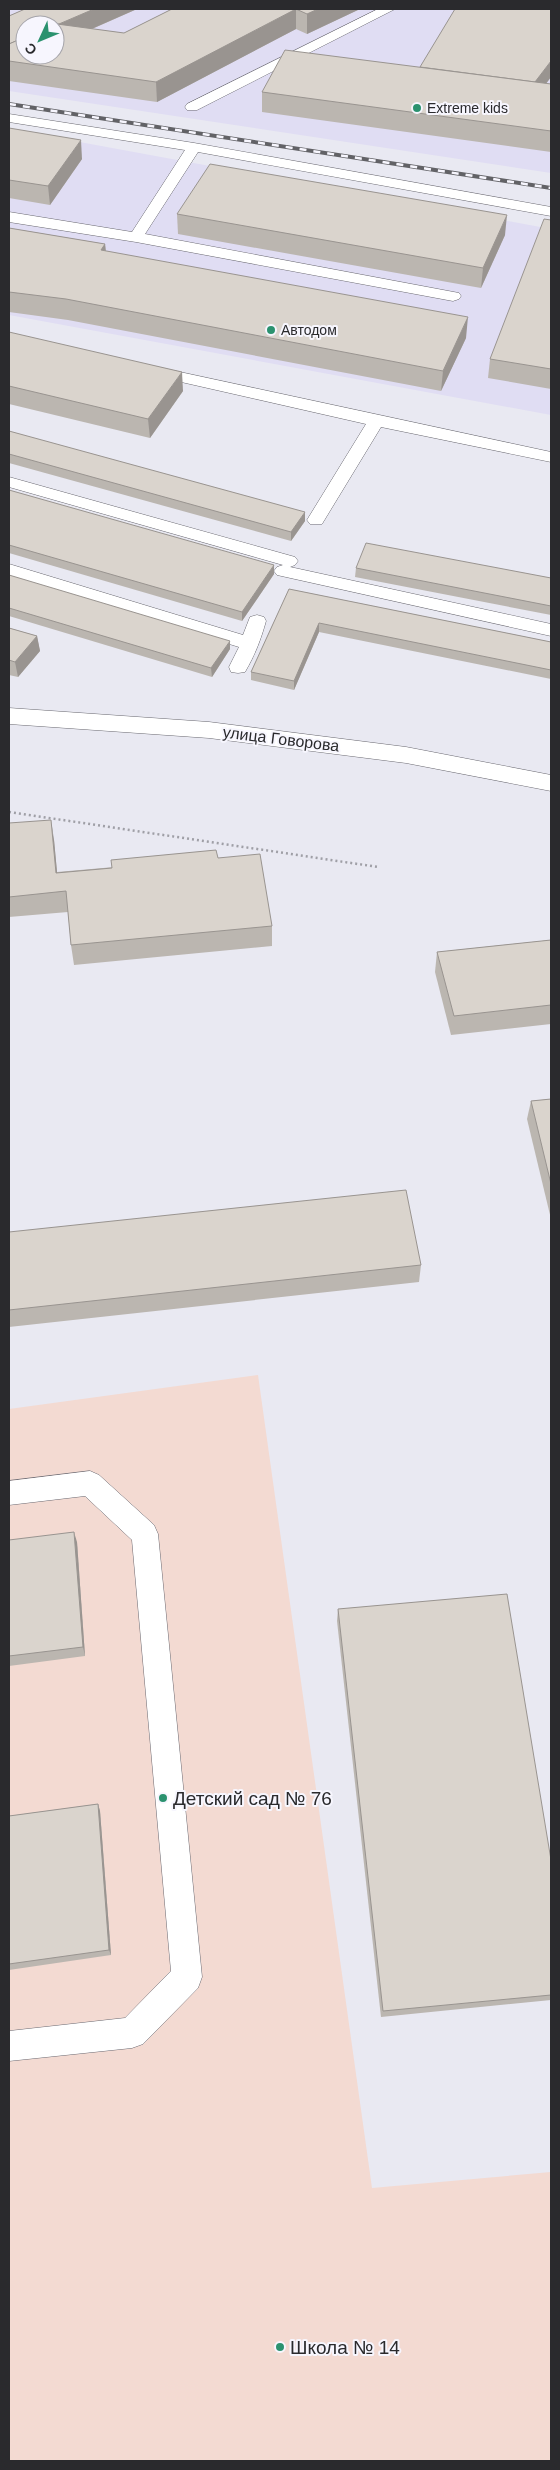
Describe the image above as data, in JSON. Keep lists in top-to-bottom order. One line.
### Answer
{"streets":{"street":["улица Говорова"]},"places":["Extreme kids","Автодом","Детский сад № 76","Школа № 14"],"north":"bottom left"}
